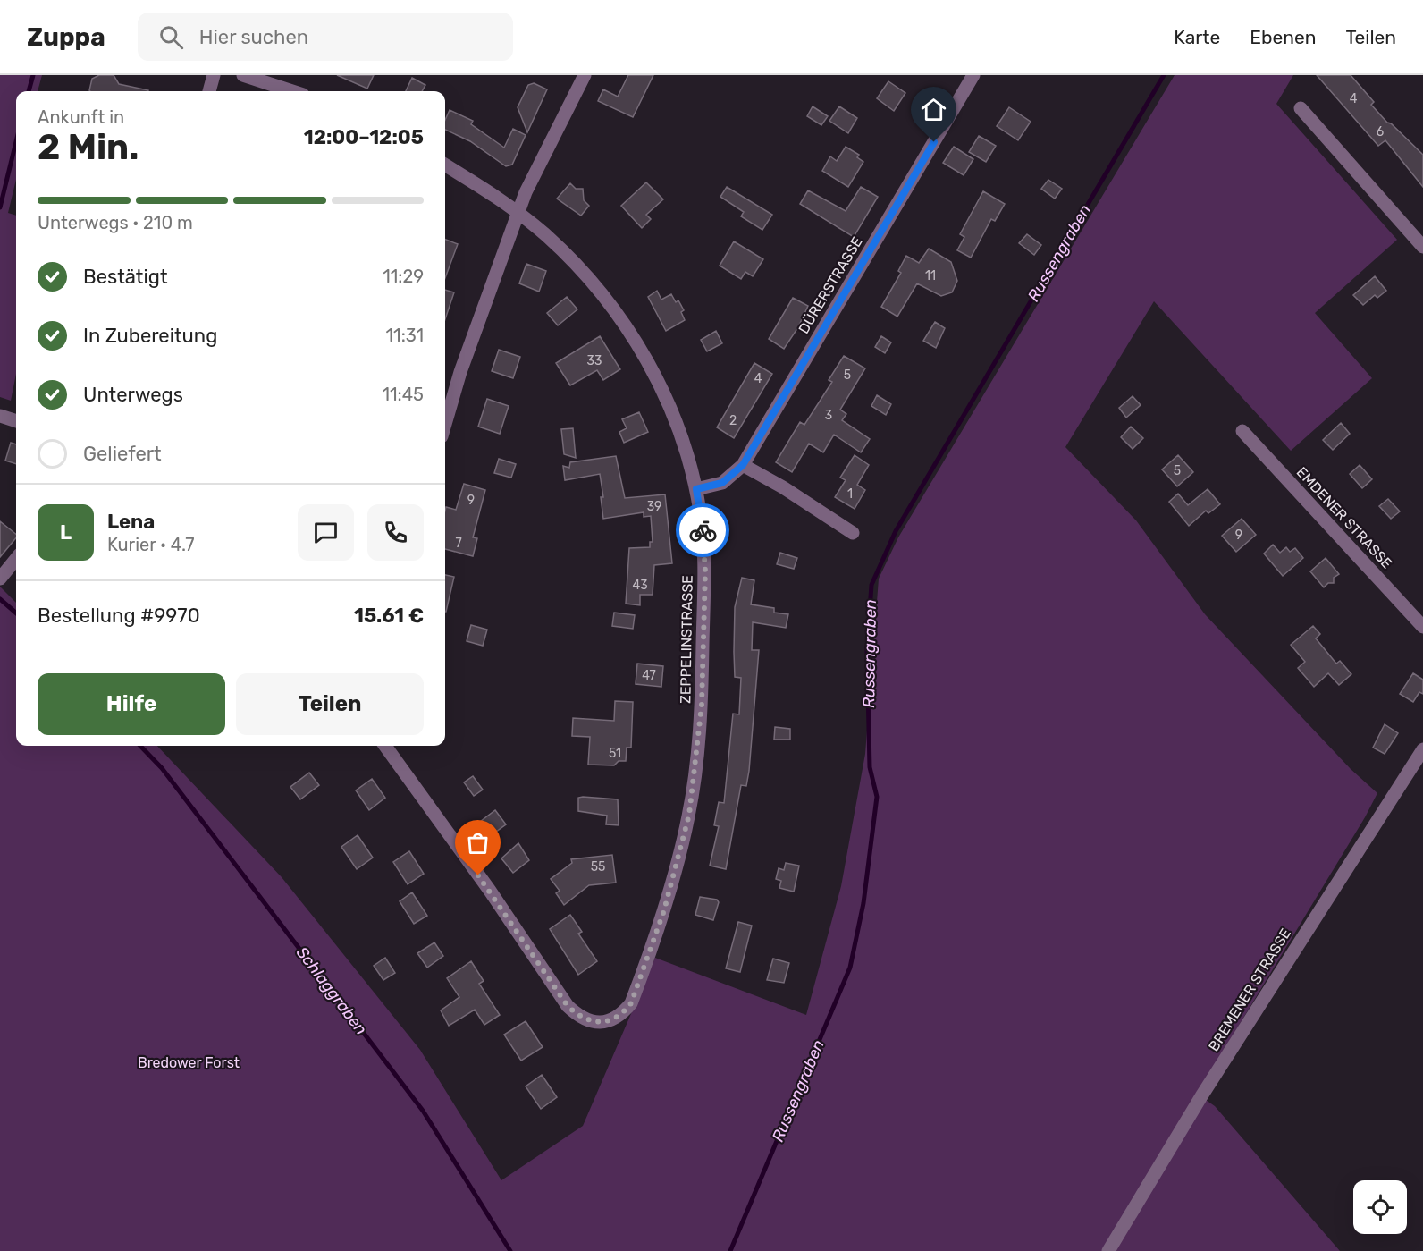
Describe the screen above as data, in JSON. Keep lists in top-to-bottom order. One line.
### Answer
{"streets":{"street":["DÜRERSTRASSE","EMDENER STRASSE","ZEPPELINSTRASSE","BREMENER STRASSE"]},"crossings":[["DÜRERSTRASSE","ZEPPELINSTRASSE"]],"water":["Russengraben","Schlaggraben"],"parks":["Bredower Forst"],"house_numbers":["4","6","11","33","5","4","3","2","5","1","9","39","9","7","43","47","51","55"],"page":{"header":"Zuppa","search":"Hier suchen","nav":["Karte","Ebenen","Teilen"],"heading":["2 Min.","Ankunft in","12:00–12:05"],"panel":["Lena","Kurier · 4.7","Bestellung #9970","15.61 €"],"bar":"Unterwegs · 210 m","list":[["Bestätigt","11:29"],["In Zubereitung","11:31"],["Unterwegs","11:45"],"Geliefert"],"round":"L","buttons":["Hilfe","Teilen"]}}
